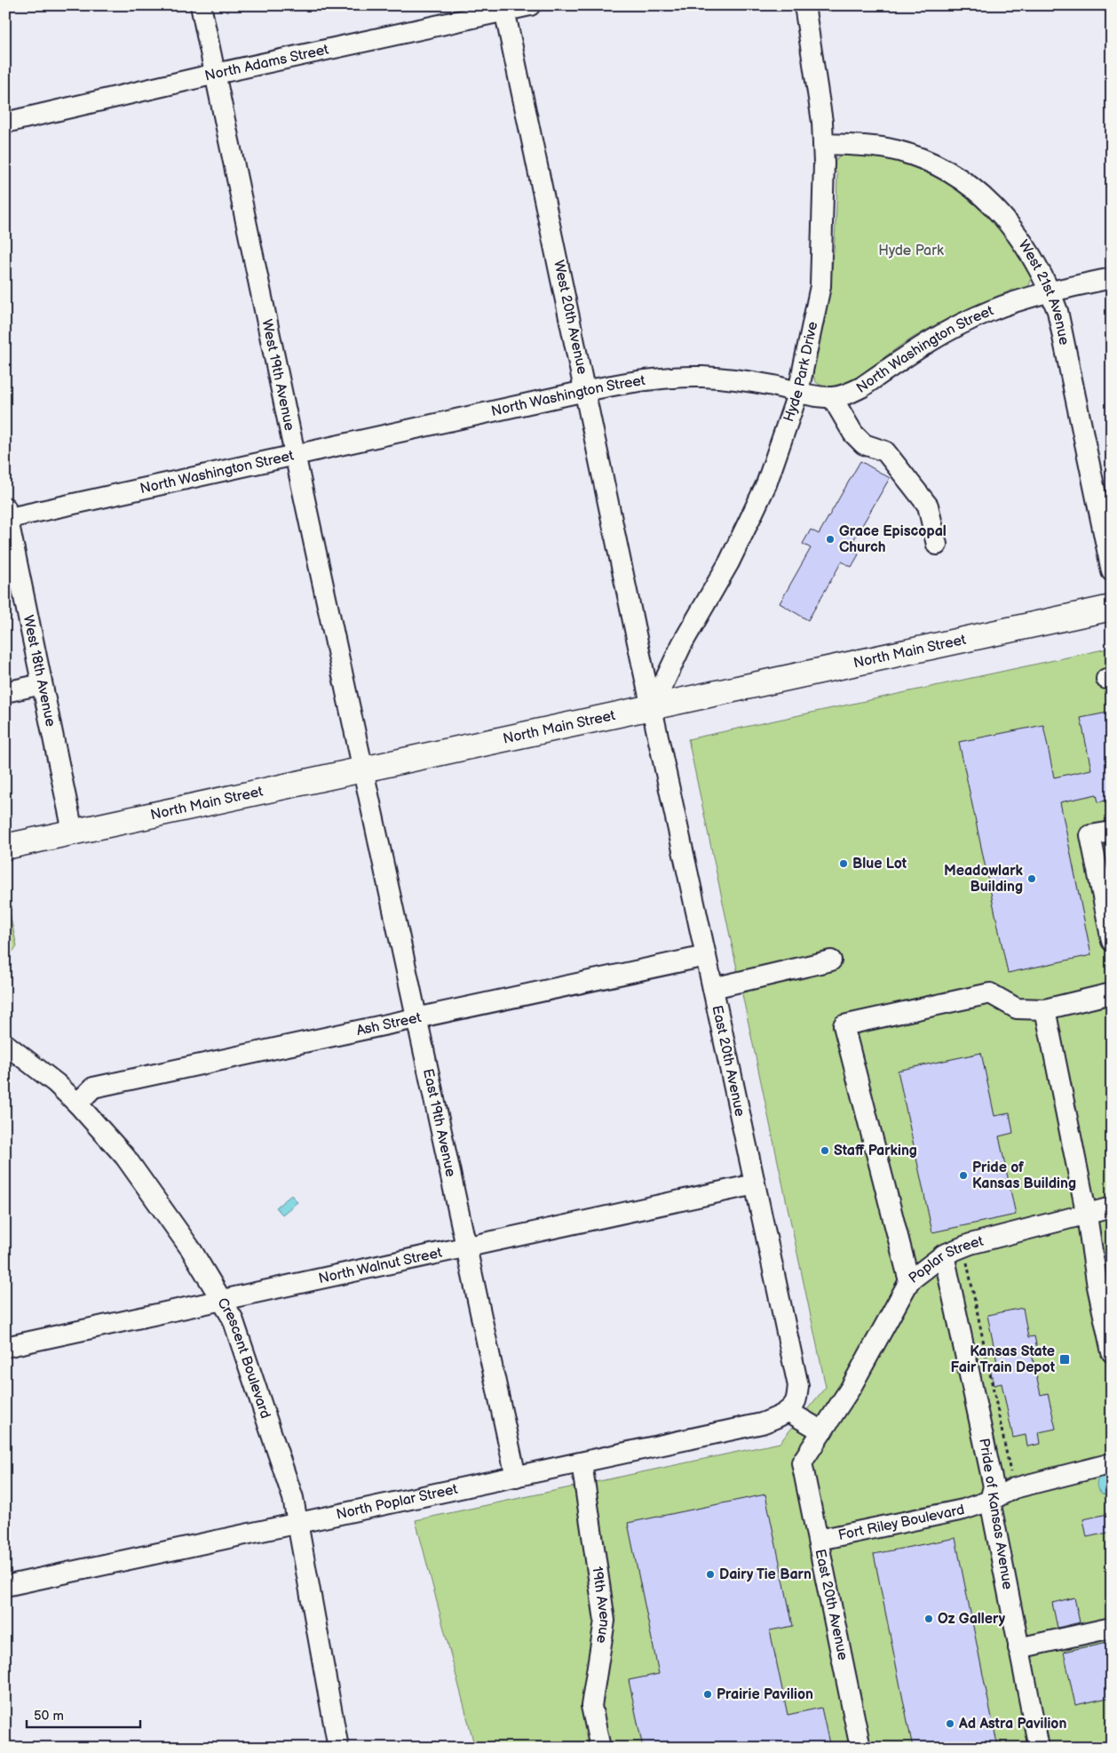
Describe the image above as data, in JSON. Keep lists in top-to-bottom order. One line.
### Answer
{"streets":{"main road":["North Main Street"],"street":["North Adams Street","West 21st Avenue","West 20th Avenue","North Washington Street","Hyde Park Drive","West 19th Avenue","West 18th Avenue","Ash Street","East 20th Avenue","East 19th Avenue","Poplar Street","North Walnut Street","Crescent Boulevard","North Poplar Street","Pride of Kansas Avenue","Fort Riley Boulevard","19th Avenue"]},"crossings":[["North Adams Street","West 20th Avenue"],["North Adams Street","West 19th Avenue"],["West 21st Avenue","North Washington Street"],["West 21st Avenue","Hyde Park Drive"],["West 20th Avenue","North Washington Street"],["West 20th Avenue","Hyde Park Drive"],["West 20th Avenue","North Main Street"],["West 20th Avenue","East 20th Avenue"],["North Washington Street","Hyde Park Drive"],["North Washington Street","West 19th Avenue"],["North Washington Street","West 18th Avenue"],["Hyde Park Drive","North Main Street"],["Hyde Park Drive","East 20th Avenue"],["West 19th Avenue","North Main Street"],["West 19th Avenue","East 19th Avenue"],["North Main Street","West 18th Avenue"],["North Main Street","East 20th Avenue"],["North Main Street","East 19th Avenue"],["Ash Street","East 20th Avenue"],["Ash Street","East 19th Avenue"],["Ash Street","Crescent Boulevard"],["East 20th Avenue","Poplar Street"],["East 20th Avenue","North Walnut Street"],["East 20th Avenue","North Poplar Street"],["East 20th Avenue","Fort Riley Boulevard"],["East 19th Avenue","North Walnut Street"],["East 19th Avenue","North Poplar Street"],["Poplar Street","Pride of Kansas Avenue"],["North Walnut Street","Crescent Boulevard"],["Crescent Boulevard","North Poplar Street"],["North Poplar Street","19th Avenue"],["Pride of Kansas Avenue","Fort Riley Boulevard"]],"parks":["Hyde Park"],"places":{"other":["Grace Episcopal Church","Blue Lot","Meadowlark Building","Staff Parking","Pride of Kansas Building","Dairy Tie Barn","Oz Gallery","Prairie Pavilion","Ad Astra Pavilion"],"transit":["Kansas State Fair Train Depot"]},"scale_bar":"50 m"}
